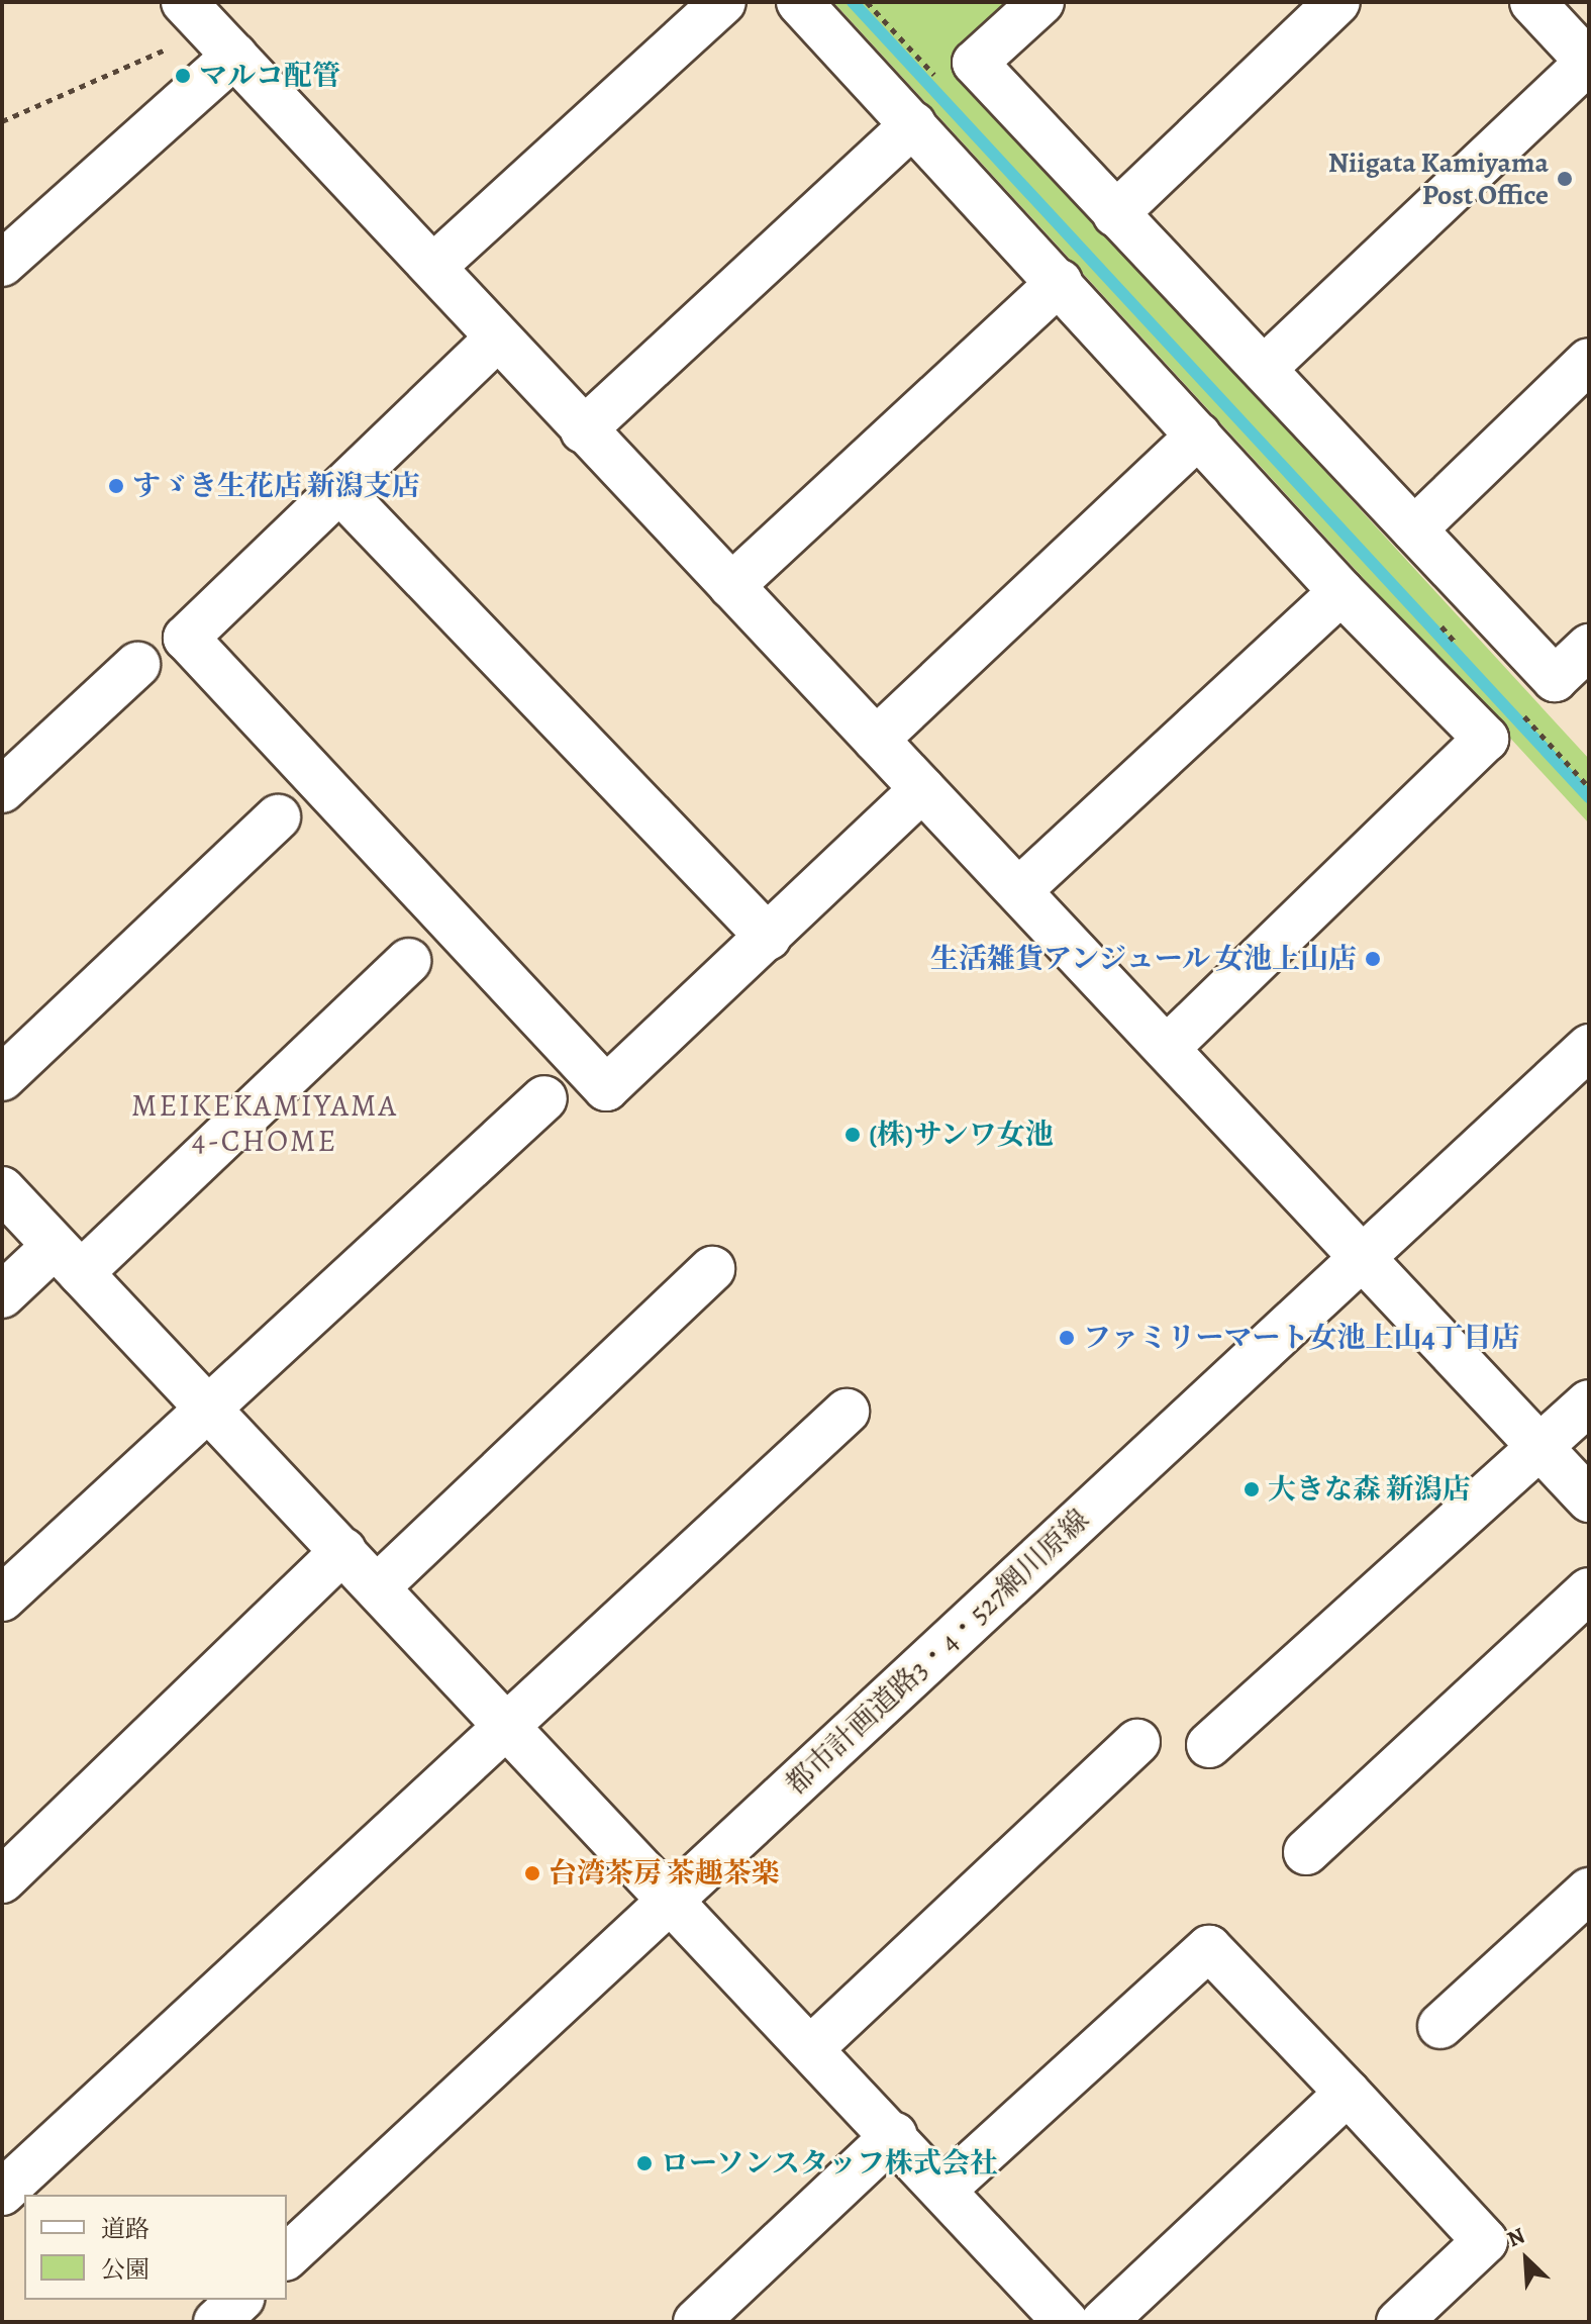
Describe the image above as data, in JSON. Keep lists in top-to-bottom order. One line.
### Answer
{"streets":{"street":["都市計画道路3・4・527網川原線"]},"districts":["MEIKEKAMIYAMA 4-CHOME"],"places":["マルコ配管","Niigata Kamiyama Post Office","すゞき生花店 新潟支店","生活雑貨アンジュール 女池上山店","(株)サンワ女池","ファミリーマート女池上山4丁目店","大きな森 新潟店","台湾茶房 茶趣茶楽","ローソンスタッフ株式会社"],"legend":["道路","公園"],"north":"top left"}
